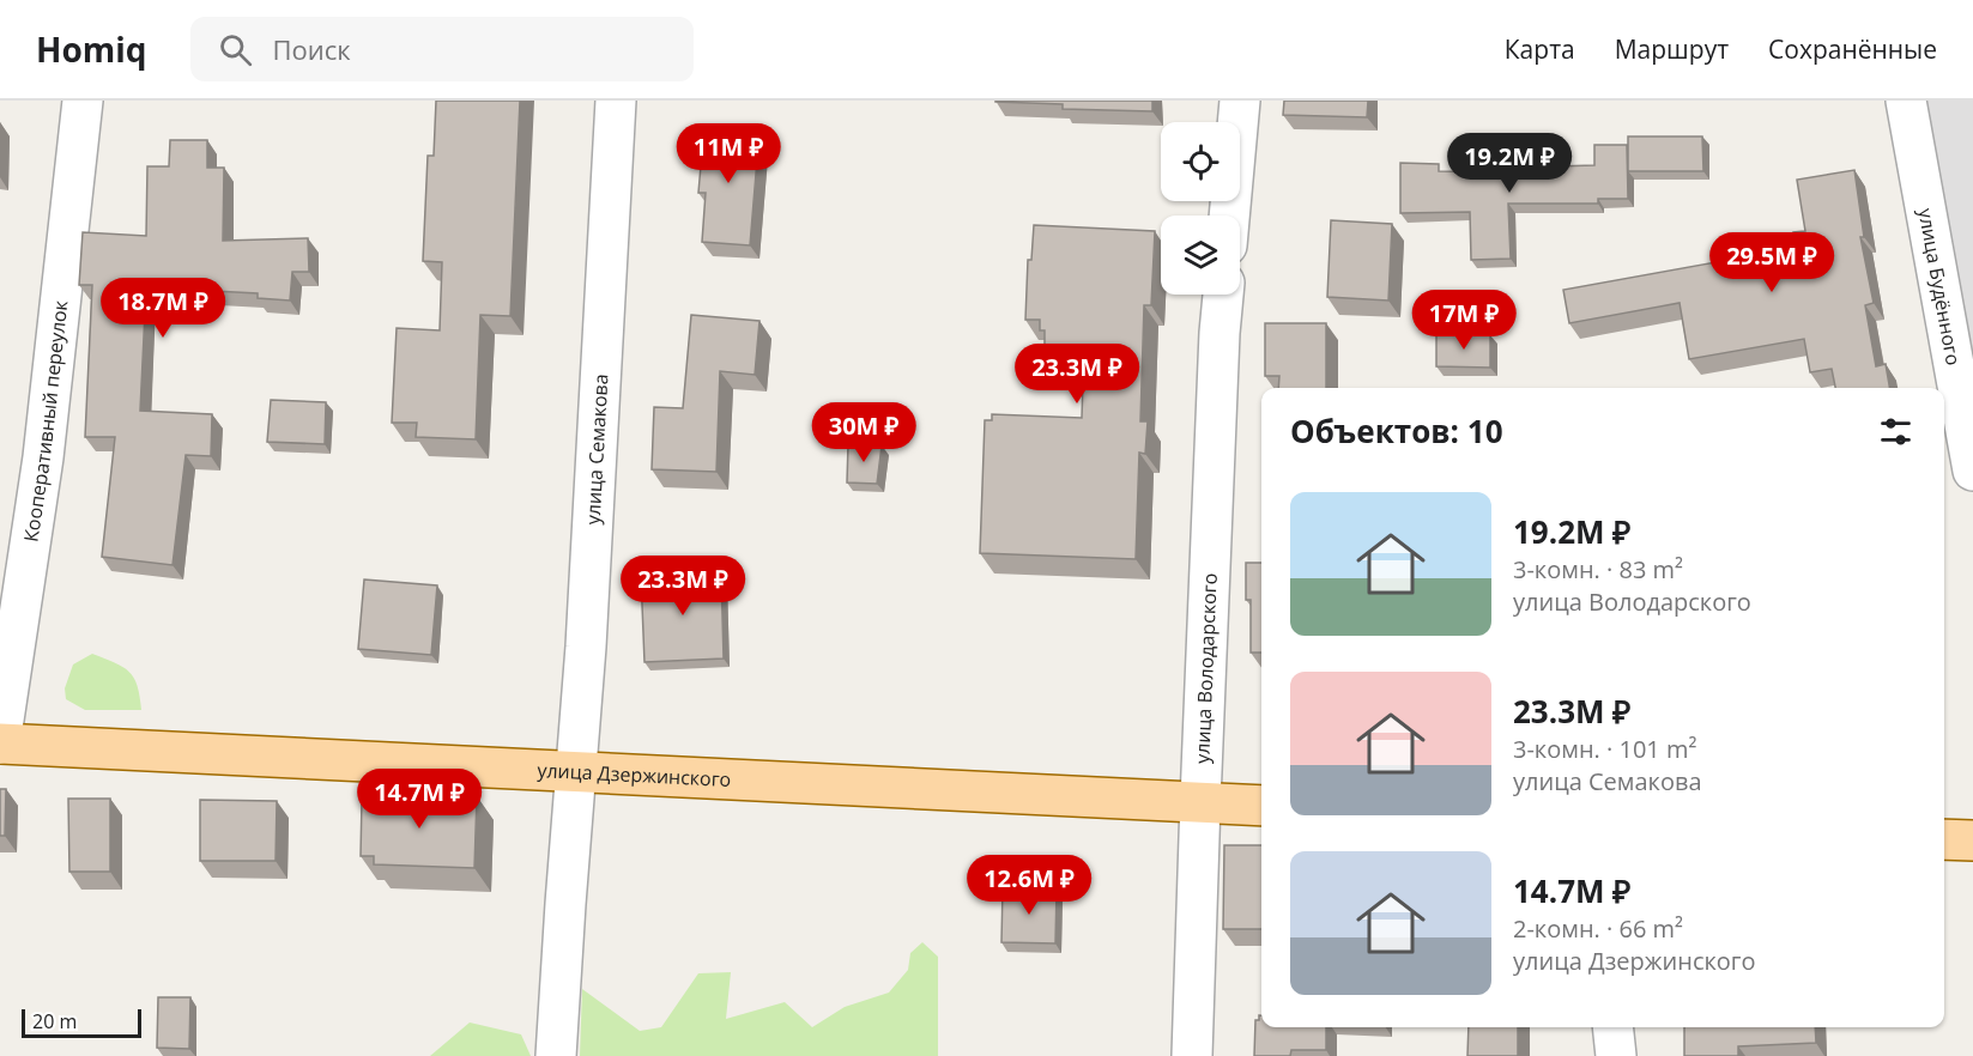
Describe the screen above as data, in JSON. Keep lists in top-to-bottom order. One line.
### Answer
{"streets":{"main road":["улица Дзержинского"],"street":["улица Будённого","Кооперативный переулок","улица Семакова","улица Володарского"]},"crossings":[["Кооперативный переулок","улица Дзержинского"],["улица Семакова","улица Дзержинского"],["улица Володарского","улица Дзержинского"]],"scale_bar":"20 m","page":{"header":"Homiq","search":"Поиск","nav":["Карта","Маршрут","Сохранённые"],"price":["11M ₽","19.2M ₽","29.5M ₽","18.7M ₽","17M ₽","23.3M ₽","30M ₽","23.3M ₽","14.7M ₽","12.6M ₽"],"heading":"Объектов: 10","list":[{"name":"19.2M ₽","note":"3-комн. · 83 m² · улица Володарского"},{"name":"23.3M ₽","note":"3-комн. · 101 m² · улица Семакова"},{"name":"14.7M ₽","note":"2-комн. · 66 m² · улица Дзержинского"}],"scale":"20 m"}}
